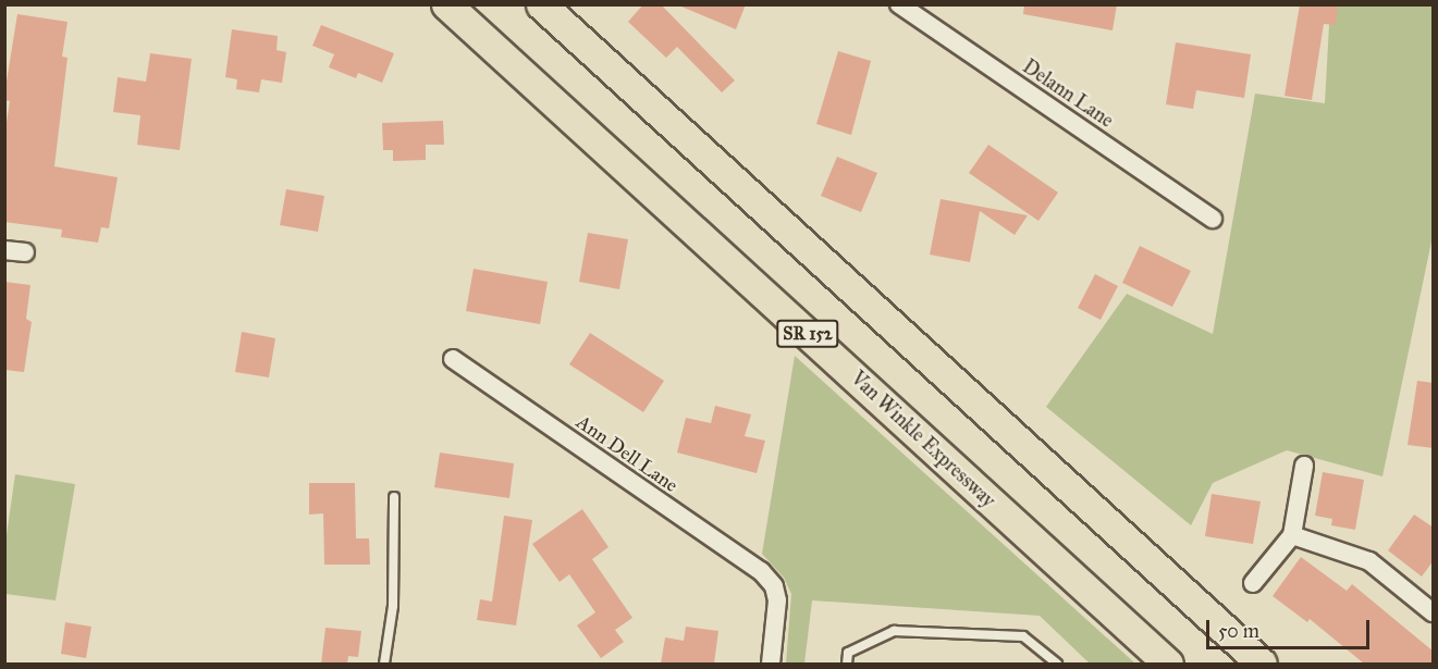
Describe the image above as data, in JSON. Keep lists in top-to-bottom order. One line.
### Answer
{"streets":{"main road":["SR 152","Van Winkle Expressway"],"street":["Delann Lane","Ann Dell Lane"]},"scale_bar":"50 m"}
